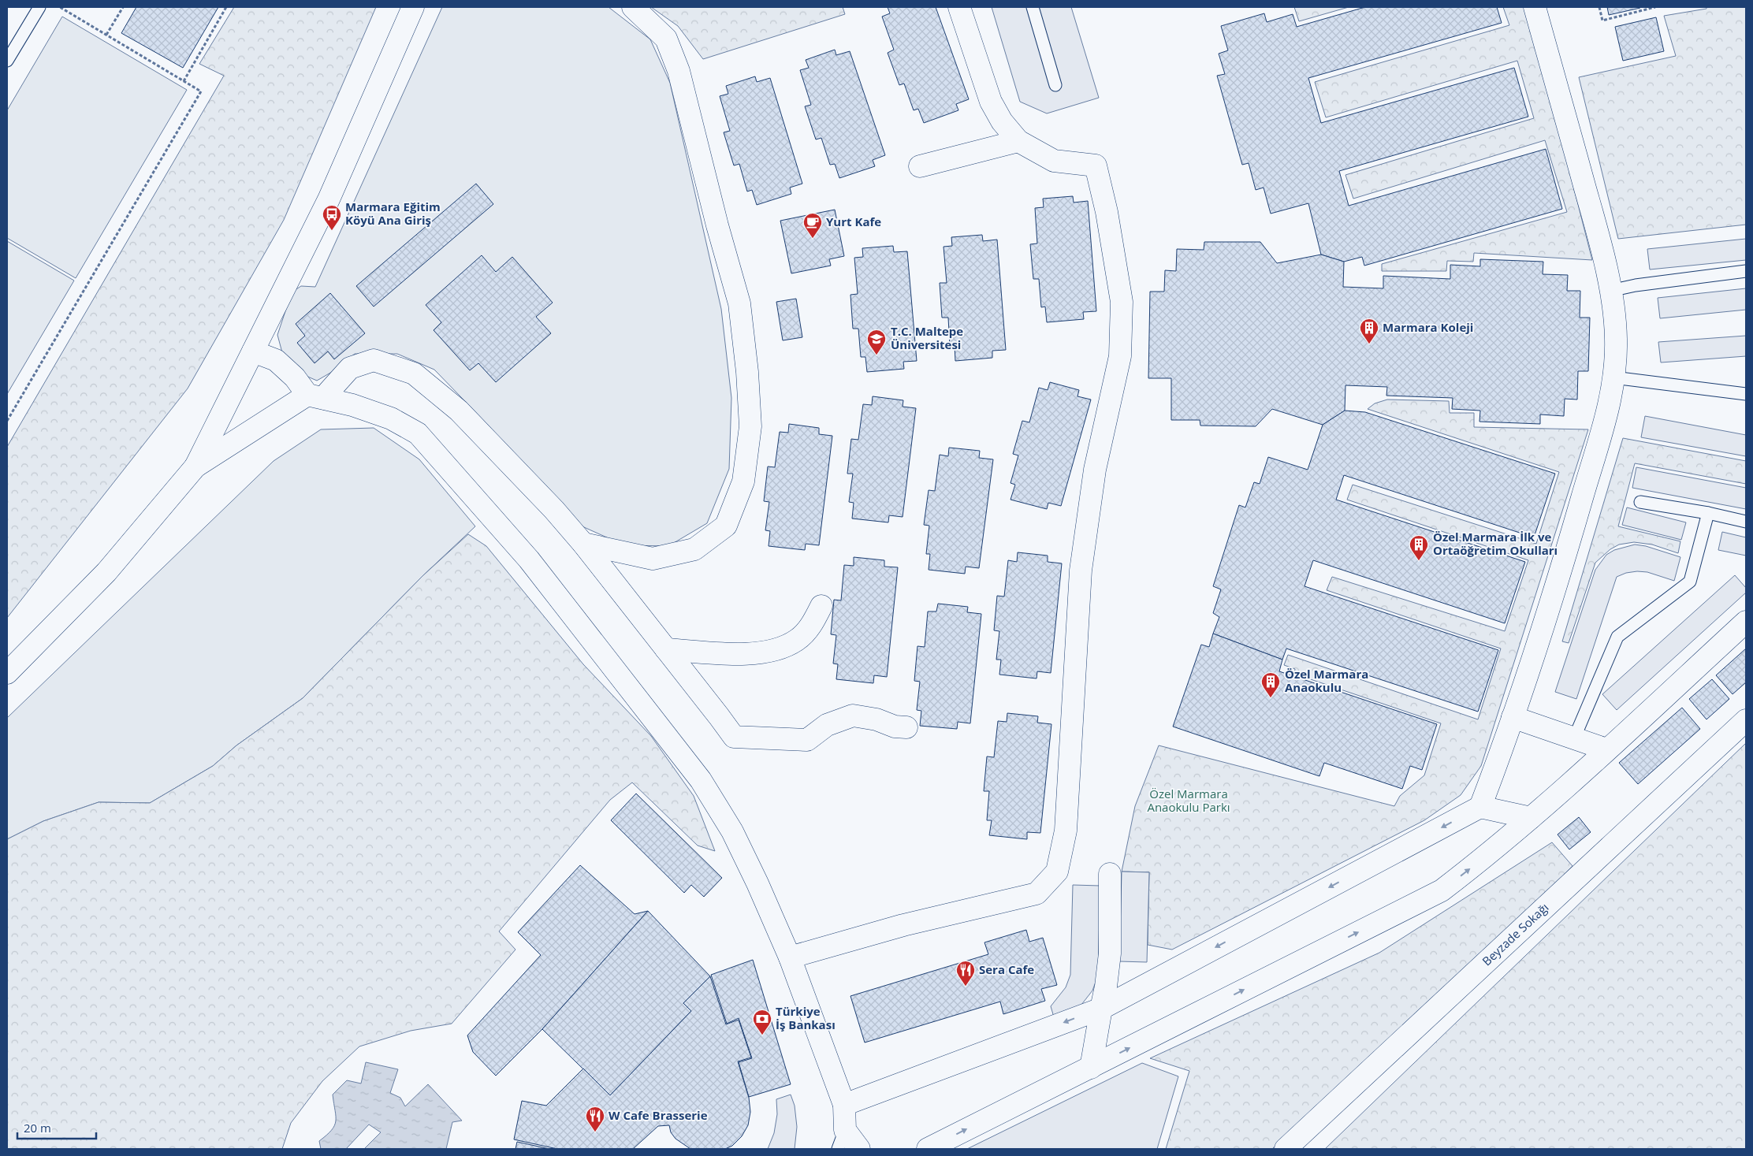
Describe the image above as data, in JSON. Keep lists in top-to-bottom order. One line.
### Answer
{"streets":{"street":["Beyzade Sokağı"]},"parks":["Özel Marmara Anaokulu Parkı"],"places":{"bus stop":["Marmara Eğitim Köyü Ana Giriş"],"cafe":["Yurt Kafe"],"building":["Marmara Koleji","Özel Marmara İlk ve Ortaöğretim Okulları","Özel Marmara Anaokulu"],"school or university":["T.C. Maltepe Üniversitesi"],"restaurant":["Sera Cafe","W Cafe Brasserie"],"bank":["Türkiye İş Bankası"]},"scale_bar":"20 m"}
